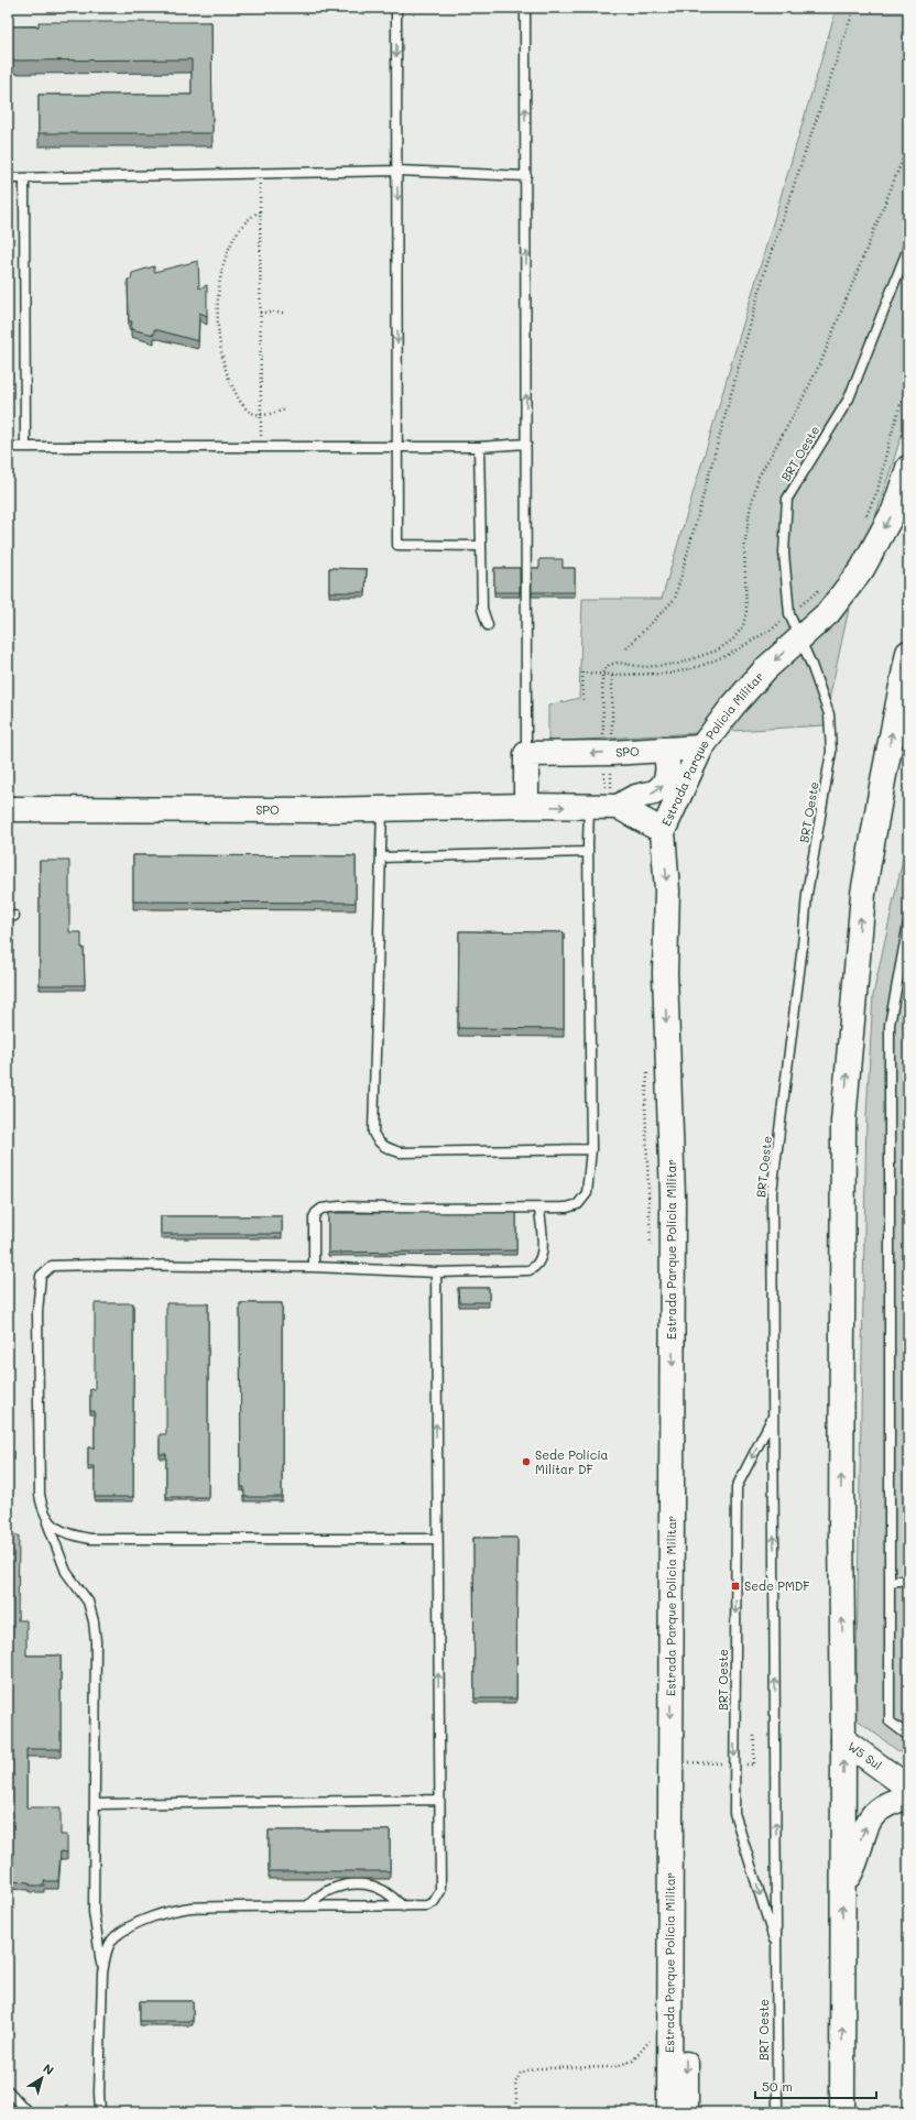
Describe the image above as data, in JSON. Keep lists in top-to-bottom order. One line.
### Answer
{"streets":{"main road":["Estrada Parque Polícia Militar","SPO","W5 Sul"],"lane":["BRT Oeste"]},"crossings":[["BRT Oeste","Estrada Parque Polícia Militar"],["Estrada Parque Polícia Militar","SPO"]],"places":{"other":["Sede Polícia Militar DF"],"transit":["Sede PMDF"]},"scale_bar":"50 m","north":"top right"}
